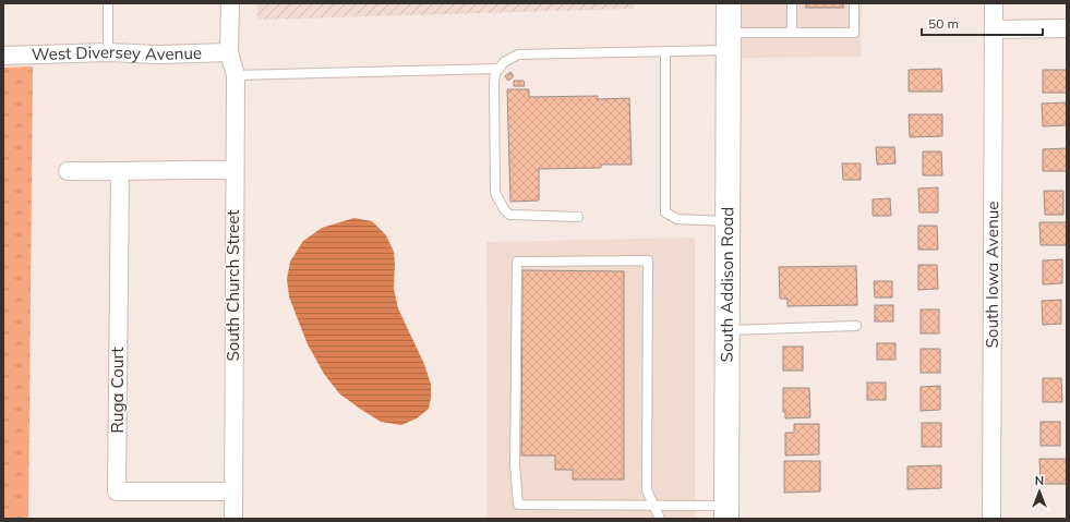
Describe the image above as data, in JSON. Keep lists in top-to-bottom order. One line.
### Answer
{"streets":{"street":["West Diversey Avenue","South Iowa Avenue","South Addison Road","South Church Street","Ruga Court"]},"crossings":[["West Diversey Avenue","South Church Street"],["South Church Street","Ruga Court"]],"scale_bar":"50 m","north":"top"}
